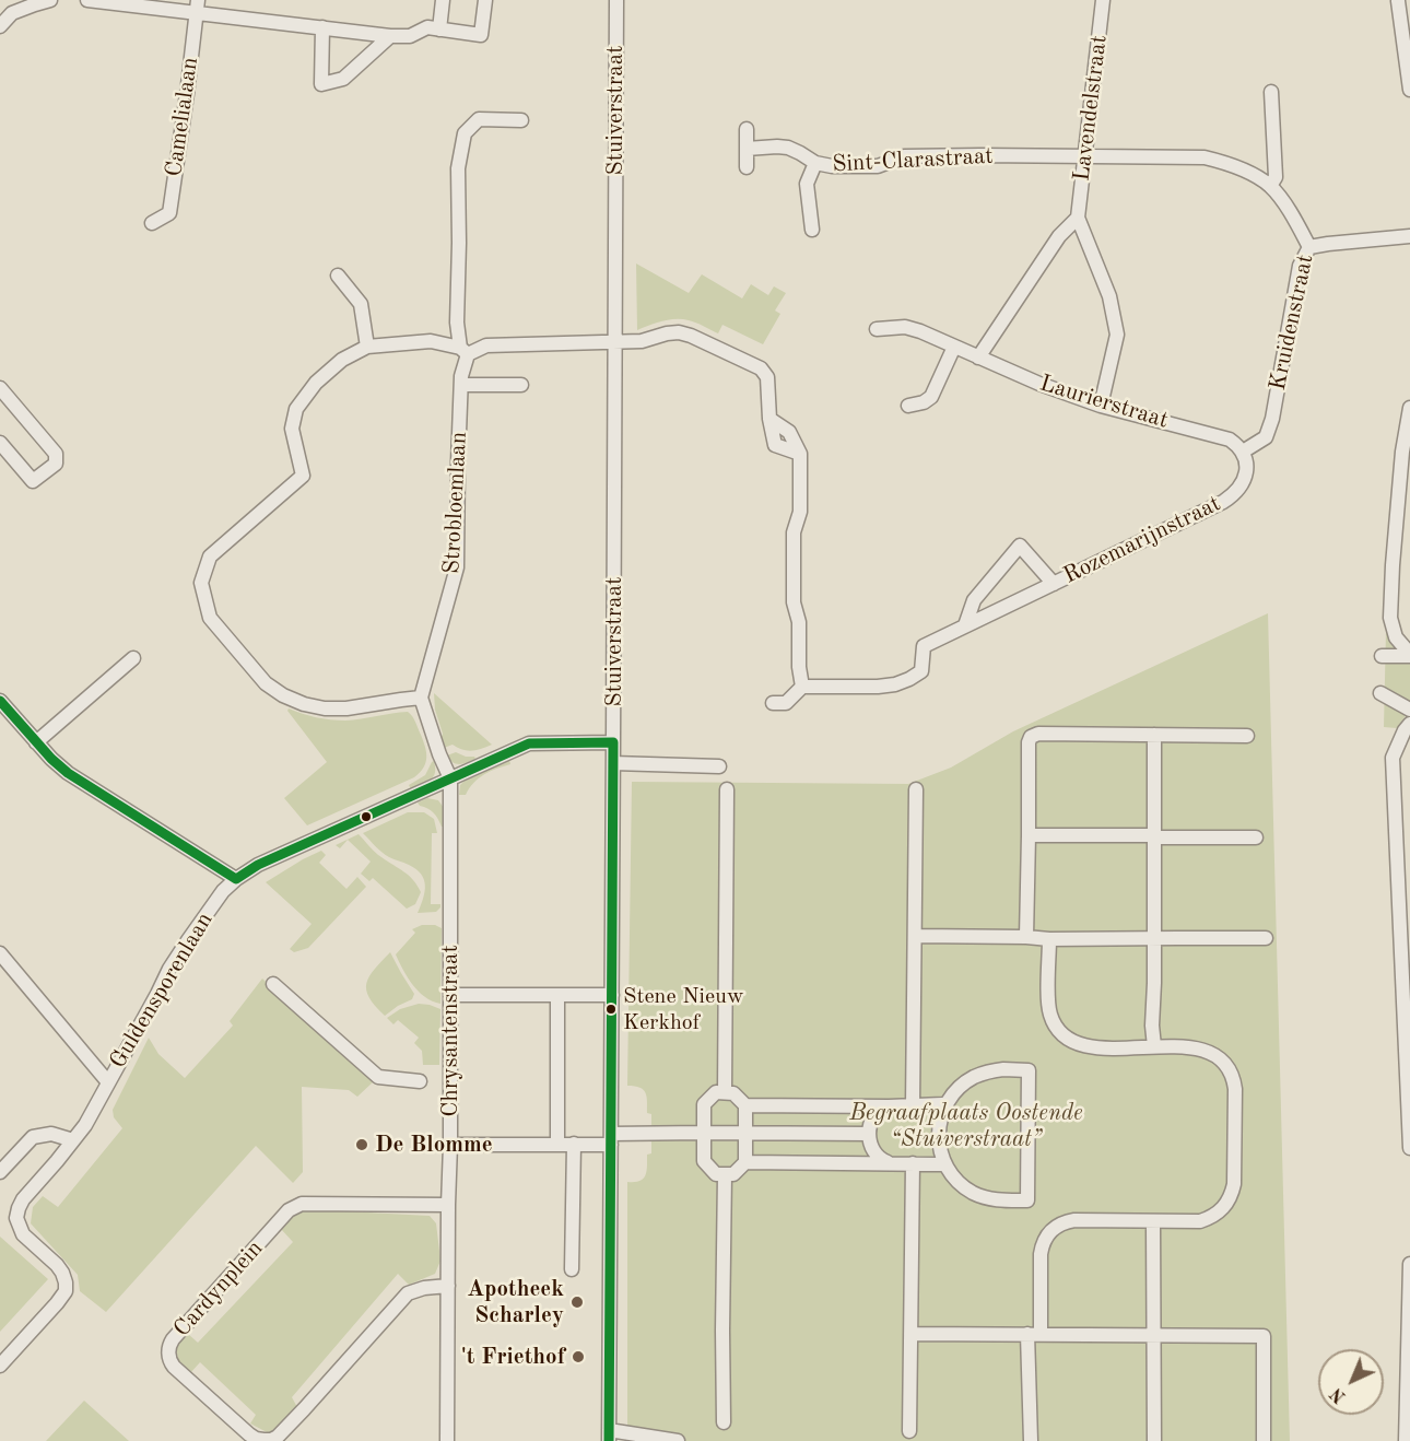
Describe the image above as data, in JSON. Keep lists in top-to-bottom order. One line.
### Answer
{"streets":{"street":["Lavendelstraat","Stuiverstraat","Camelialaan","Sint-Clarastraat","Kruidenstraat","Laurierstraat","Strobloemlaan","Rozemarijnstraat","Guldensporenlaan","Chrysantenstraat","Cardynplein"]},"crossings":[["Lavendelstraat","Sint-Clarastraat"],["Lavendelstraat","Kruidenstraat"],["Lavendelstraat","Laurierstraat"],["Stuiverstraat","Guldensporenlaan"],["Sint-Clarastraat","Kruidenstraat"],["Kruidenstraat","Laurierstraat"],["Kruidenstraat","Rozemarijnstraat"],["Laurierstraat","Rozemarijnstraat"],["Guldensporenlaan","Chrysantenstraat"],["Chrysantenstraat","Cardynplein"]],"parks":["Begraafplaats Oostende “Stuiverstraat”"],"places":["Stene Nieuw Kerkhof","De Blomme","Apotheek Scharley","'t Friethof"],"north":"bottom left"}
